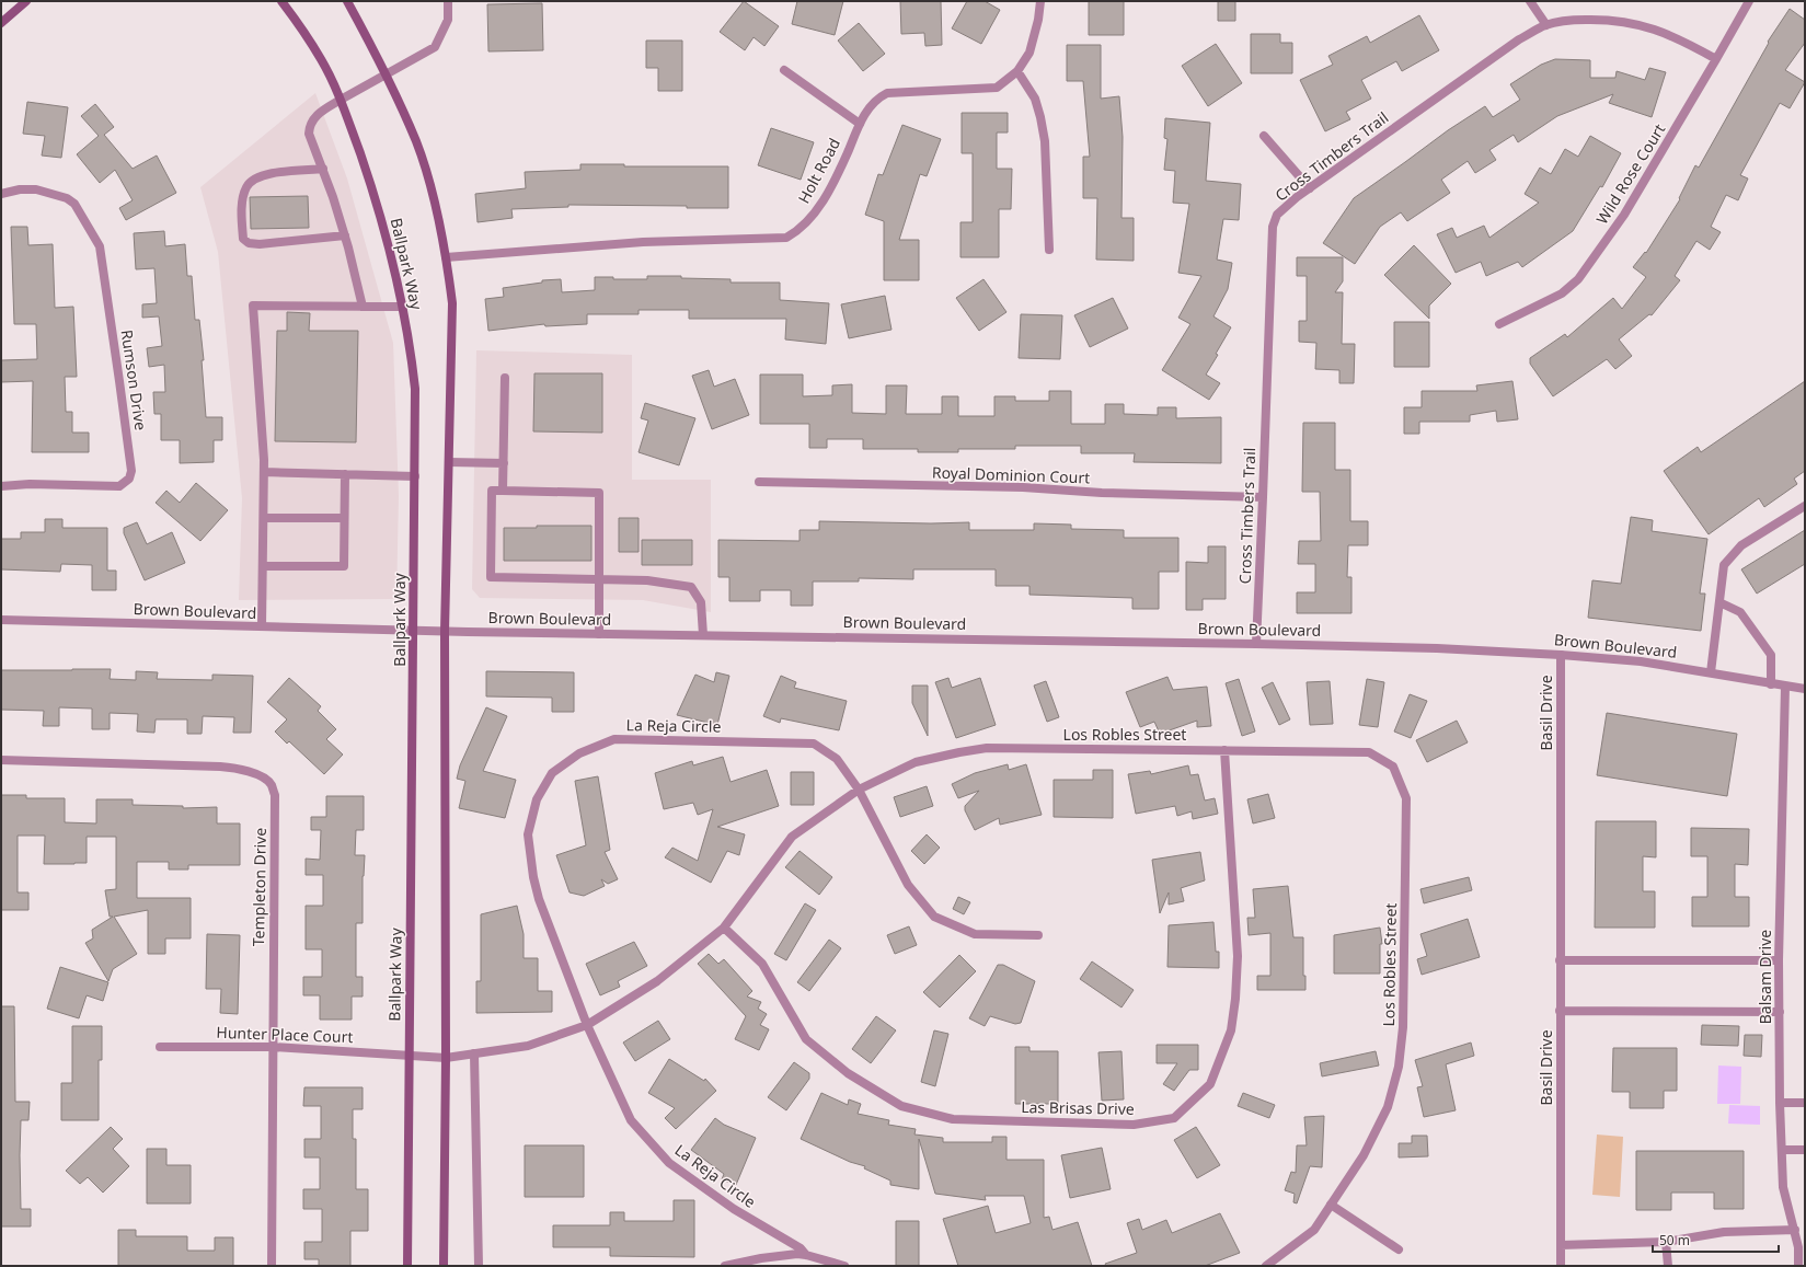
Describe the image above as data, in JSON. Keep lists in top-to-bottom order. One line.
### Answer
{"streets":{"main road":["Ballpark Way"],"street":["Cross Timbers Trail","Holt Road","Wild Rose Court","Rumson Drive","Royal Dominion Court","Brown Boulevard","Basil Drive","La Reja Circle","Los Robles Street","Templeton Drive","Balsam Drive","Hunter Place Court","Las Brisas Drive"]},"crossings":[["Cross Timbers Trail","Wild Rose Court"],["Cross Timbers Trail","Royal Dominion Court"],["Cross Timbers Trail","Brown Boulevard"],["Ballpark Way","Brown Boulevard"],["Ballpark Way","Los Robles Street"],["Ballpark Way","Hunter Place Court"],["Brown Boulevard","Basil Drive"],["Brown Boulevard","Balsam Drive"],["La Reja Circle","Los Robles Street"],["Los Robles Street","Hunter Place Court"],["Los Robles Street","Las Brisas Drive"],["Templeton Drive","Hunter Place Court"]],"scale_bar":"50 m"}
